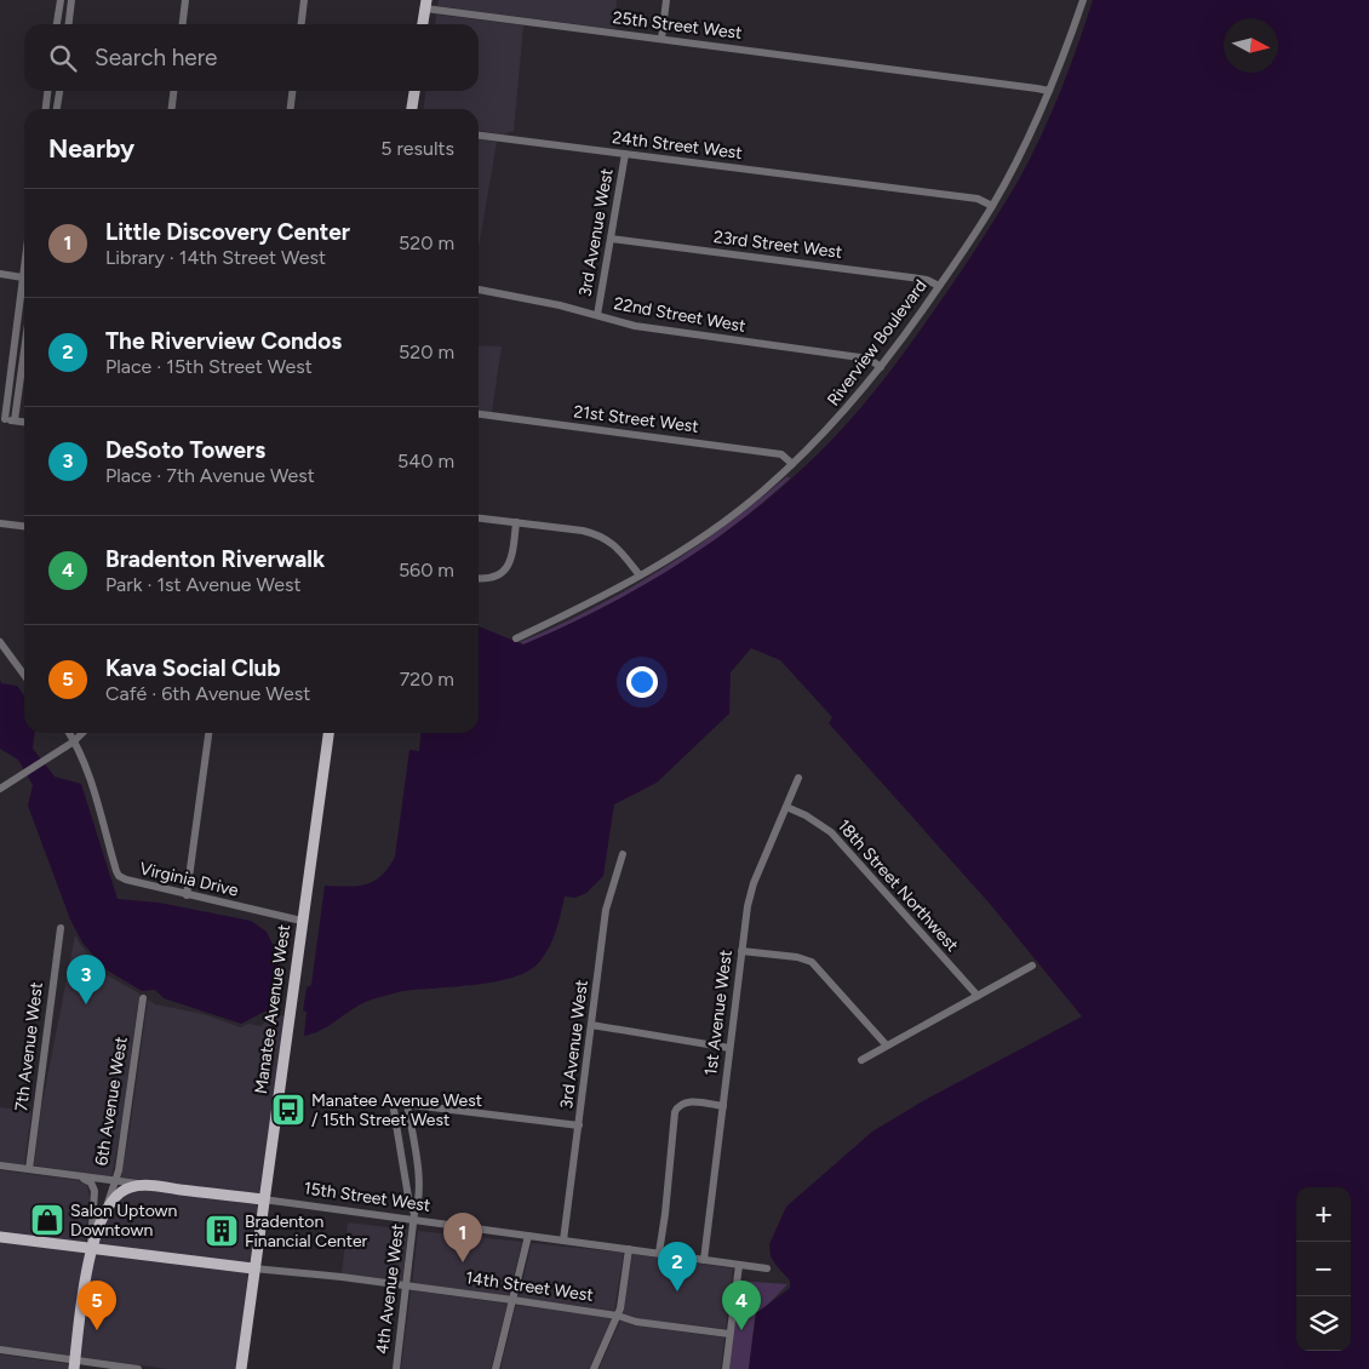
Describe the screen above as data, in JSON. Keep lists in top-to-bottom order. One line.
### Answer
{"streets":{"main road":["Manatee Avenue West","6th Avenue West","15th Street West","14th Street West"],"street":["25th Street West","24th Street West","3rd Avenue West","23rd Street West","22nd Street West","Riverview Boulevard","21st Street West","Virginia Drive","18th Street Northwest","1st Avenue West","7th Avenue West","4th Avenue West"]},"crossings":[["25th Street West","Riverview Boulevard"],["24th Street West","3rd Avenue West"],["24th Street West","Riverview Boulevard"],["3rd Avenue West","23rd Street West"],["3rd Avenue West","22nd Street West"],["3rd Avenue West","15th Street West"],["23rd Street West","Riverview Boulevard"],["22nd Street West","Riverview Boulevard"],["Riverview Boulevard","21st Street West"],["Virginia Drive","Manatee Avenue West"],["18th Street Northwest","1st Avenue West"],["Manatee Avenue West","15th Street West"],["Manatee Avenue West","14th Street West"],["1st Avenue West","15th Street West"],["7th Avenue West","15th Street West"],["6th Avenue West","15th Street West"],["6th Avenue West","14th Street West"],["15th Street West","4th Avenue West"],["14th Street West","4th Avenue West"]],"places":{"bus stop":["Manatee Avenue West / 15th Street West"],"shop":["Salon Uptown Downtown"],"building":["Bradenton Financial Center"]},"north":"right","page":{"search":"Search here","heading":["Nearby","5 results"],"list":[{"mark":"1","name":"Little Discovery Center","note":"Library · 14th Street West","value":"520 m"},{"mark":"2","name":"The Riverview Condos","note":"Place · 15th Street West","value":"520 m"},{"mark":"3","name":"DeSoto Towers","note":"Place · 7th Avenue West","value":"540 m"},{"mark":"4","name":"Bradenton Riverwalk","note":"Park · 1st Avenue West","value":"560 m"},{"mark":"5","name":"Kava Social Club","note":"Café · 6th Avenue West","value":"720 m"}],"pins":["3","1","2","4","5"],"map_buttons":["+","−"]}}
